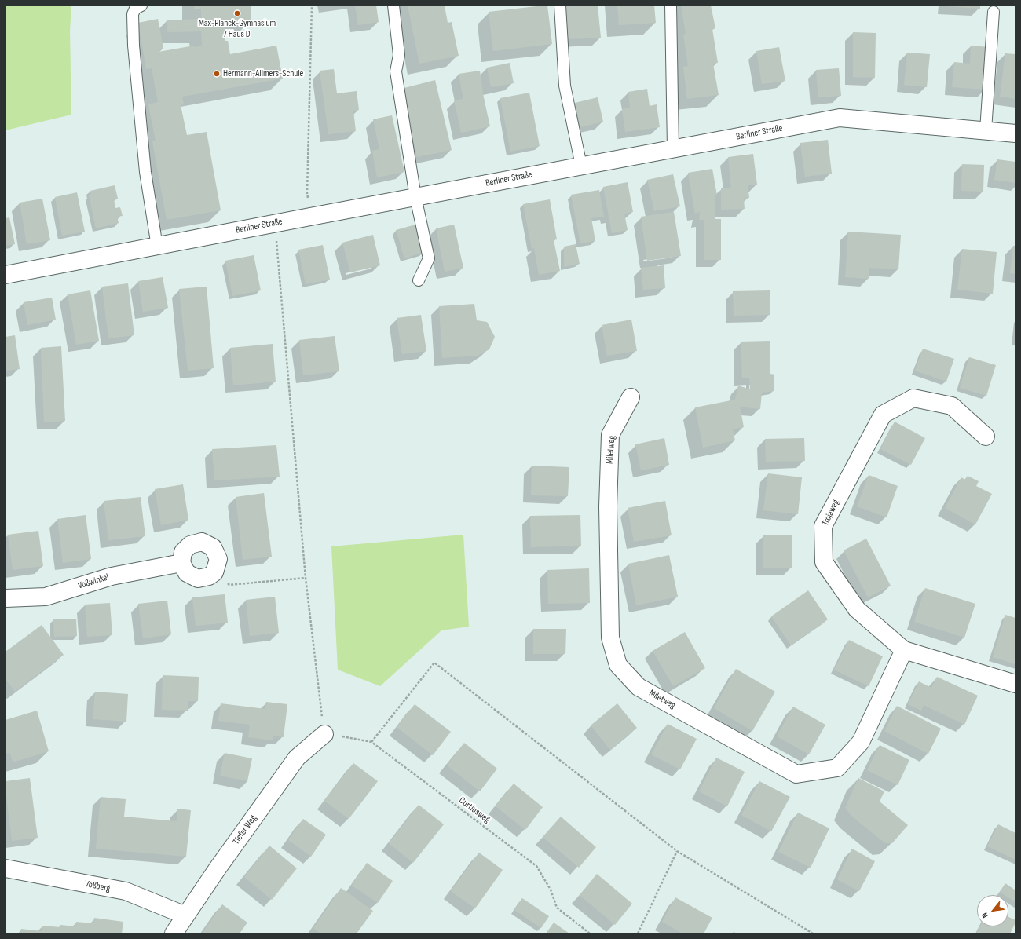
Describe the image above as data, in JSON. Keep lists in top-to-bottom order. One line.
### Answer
{"streets":{"street":["Berliner Straße","Miletweg","Trojaweg","Voßwinkel","Tiefer Weg","Voßberg"],"path":["Curtiusweg"]},"crossings":[["Miletweg","Trojaweg"],["Curtiusweg","Tiefer Weg"],["Tiefer Weg","Voßberg"]],"places":["Max-Planck-Gymnasium / Haus D","Hermann-Allmers-Schule"],"north":"bottom left"}
